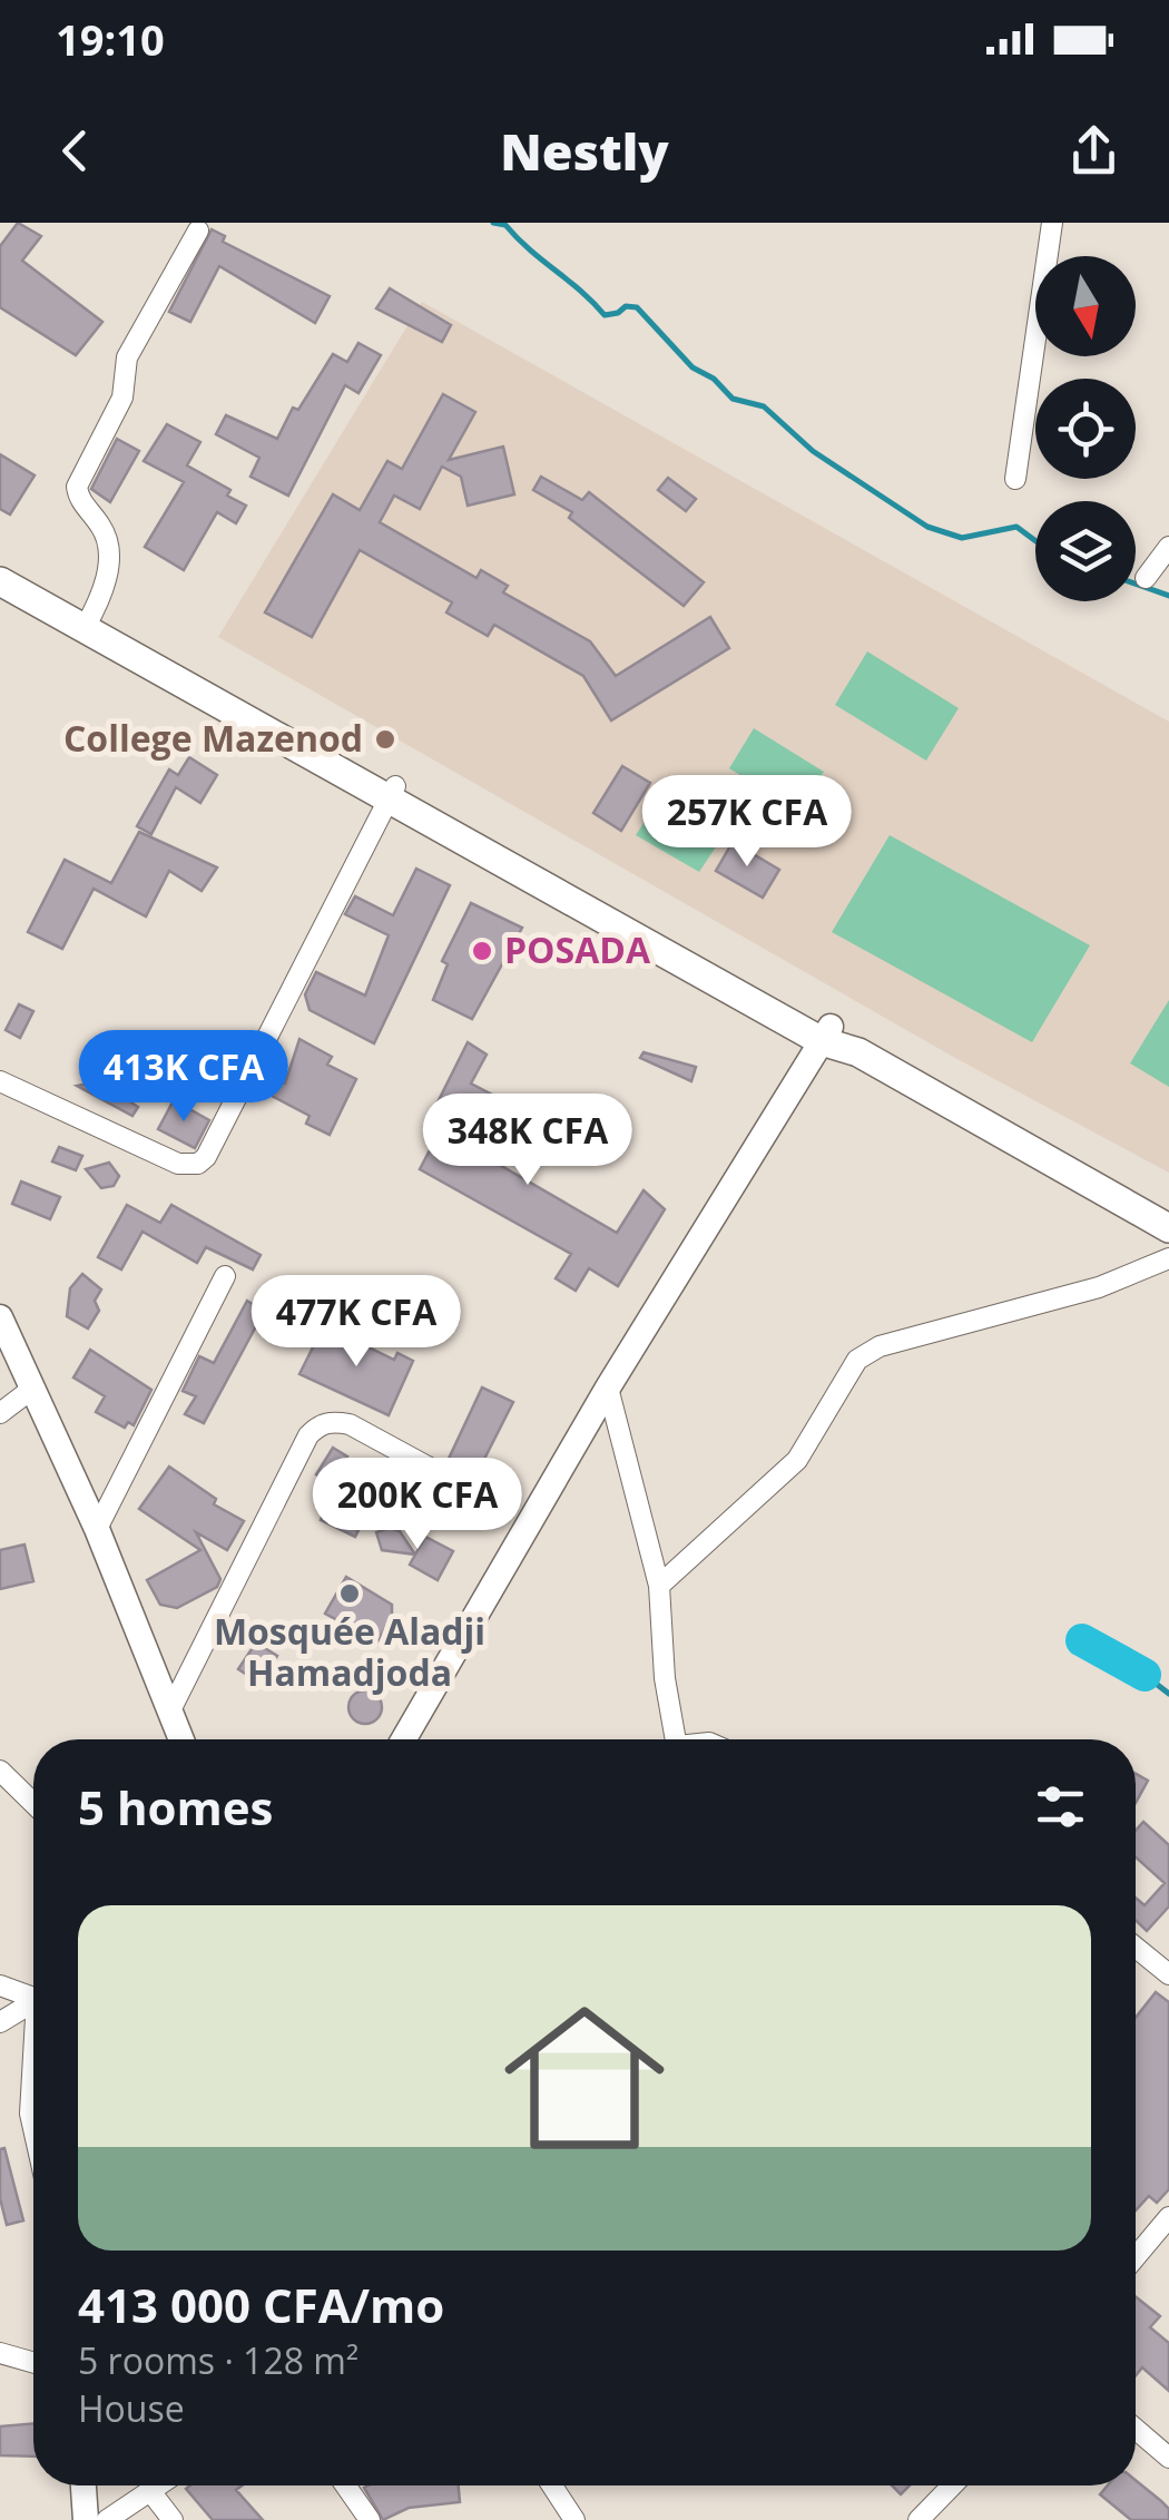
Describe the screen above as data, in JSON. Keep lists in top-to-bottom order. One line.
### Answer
{"places":["College Mazenod","POSADA","Mosquée Aladji Hamadjoda"],"north":"bottom","page":{"status":"19:10","header":"Nestly","price":["257K CFA","413K CFA","348K CFA","477K CFA","200K CFA"],"heading":"5 homes","list":[{"name":"413 000 CFA/mo","note":"5 rooms · 128 m² · House"}]}}
